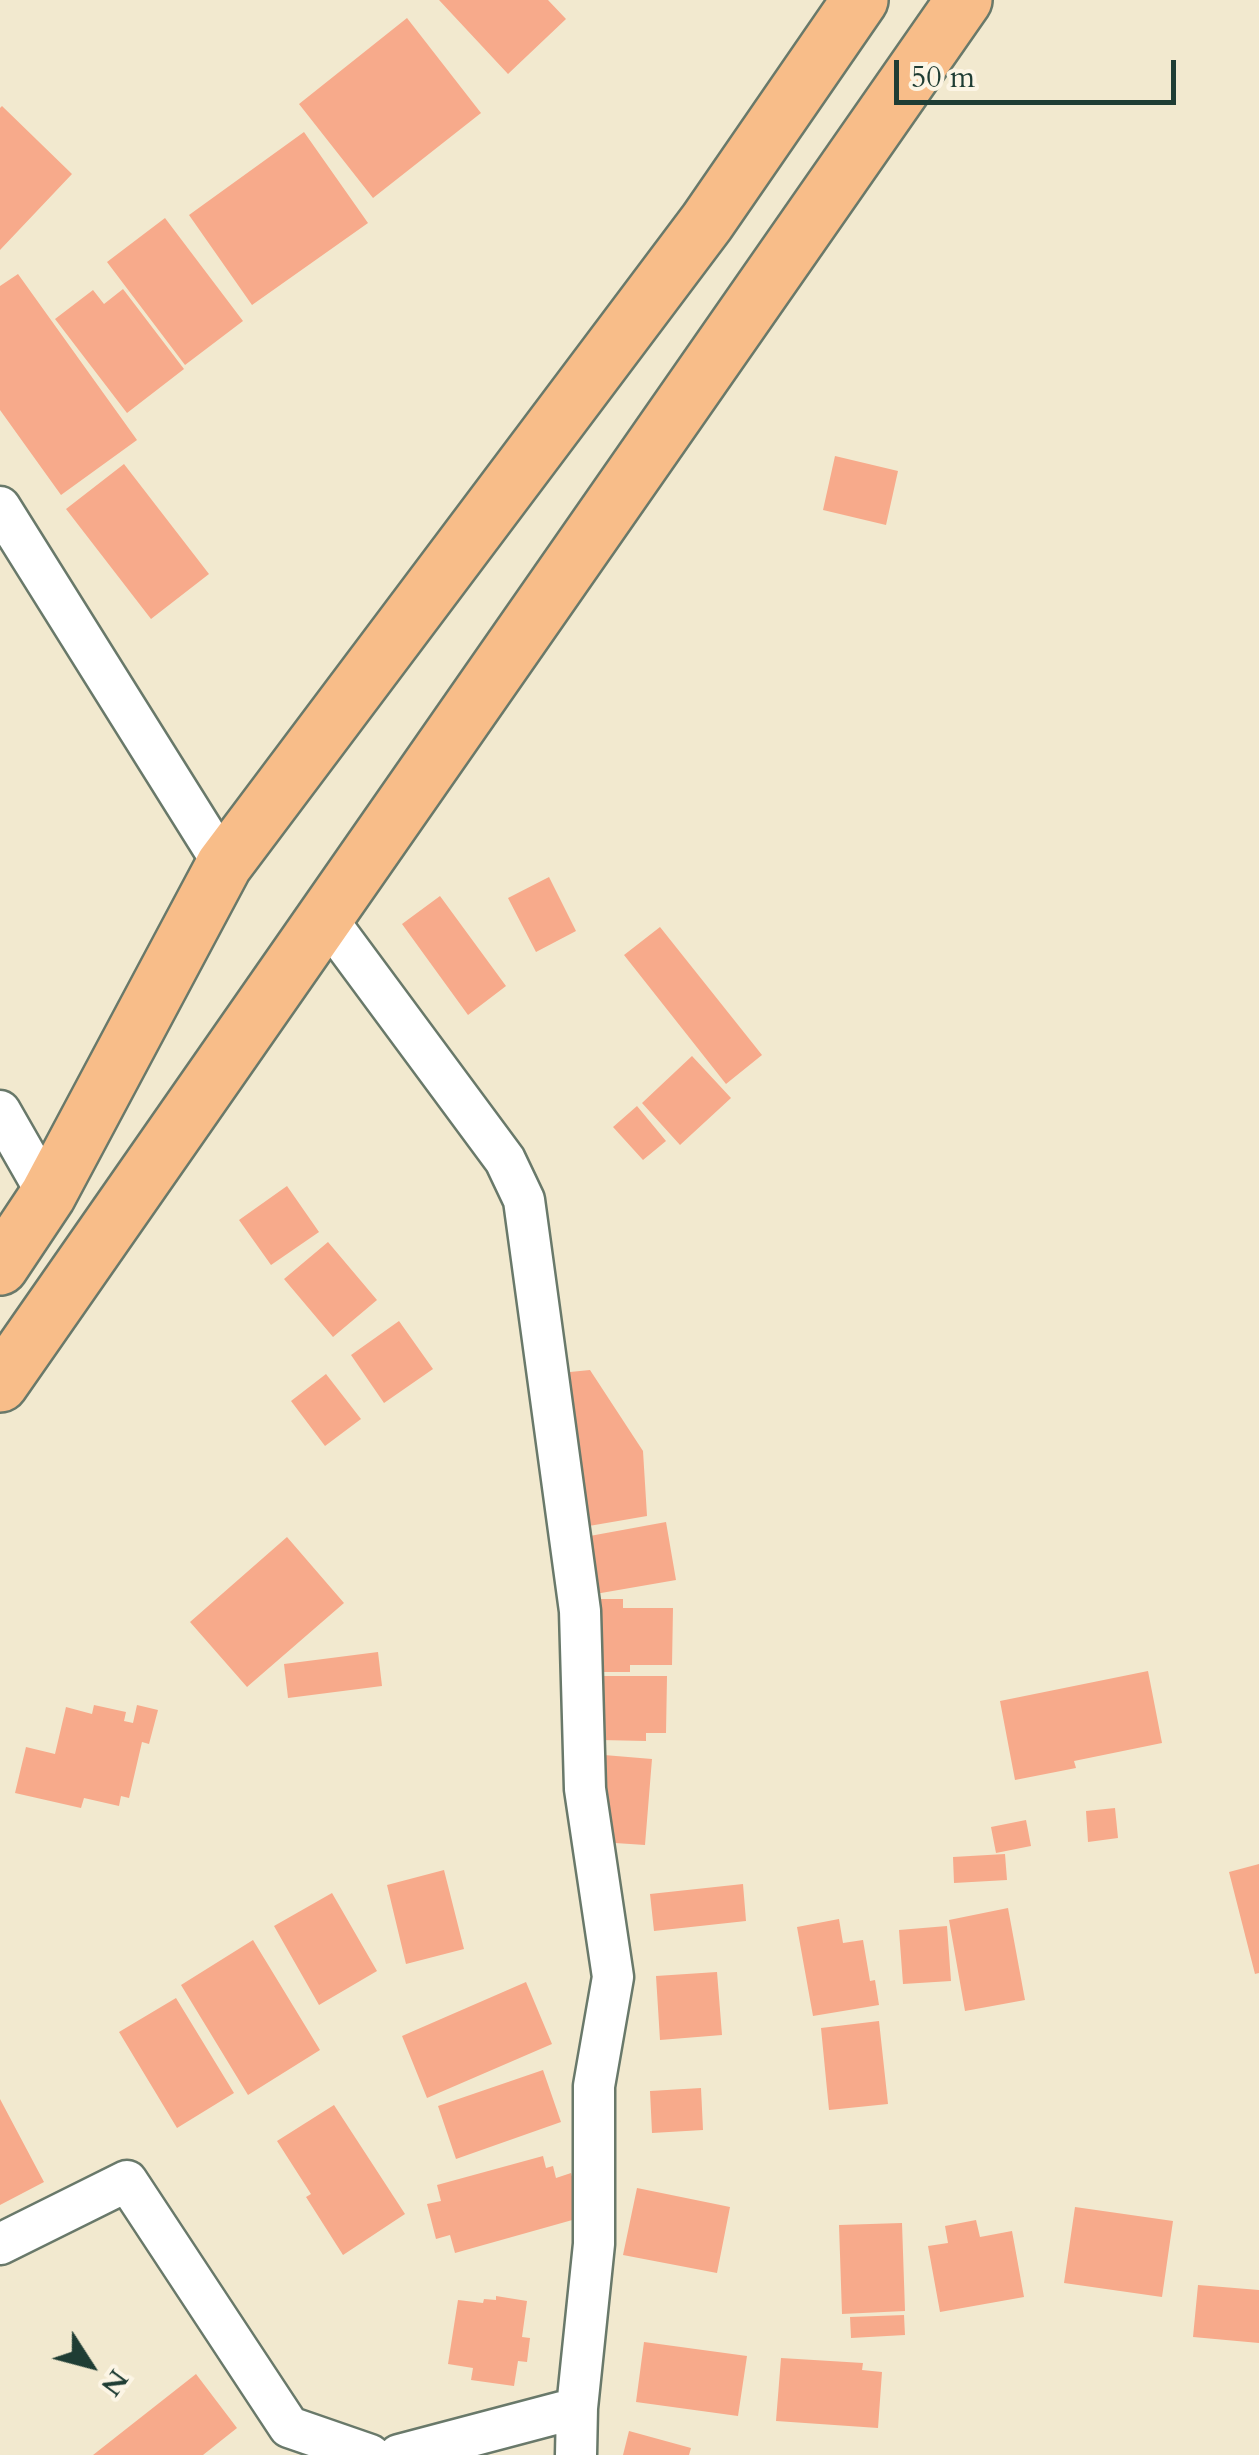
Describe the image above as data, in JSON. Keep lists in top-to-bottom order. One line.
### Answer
{"scale_bar":"50 m","north":"bottom right"}
